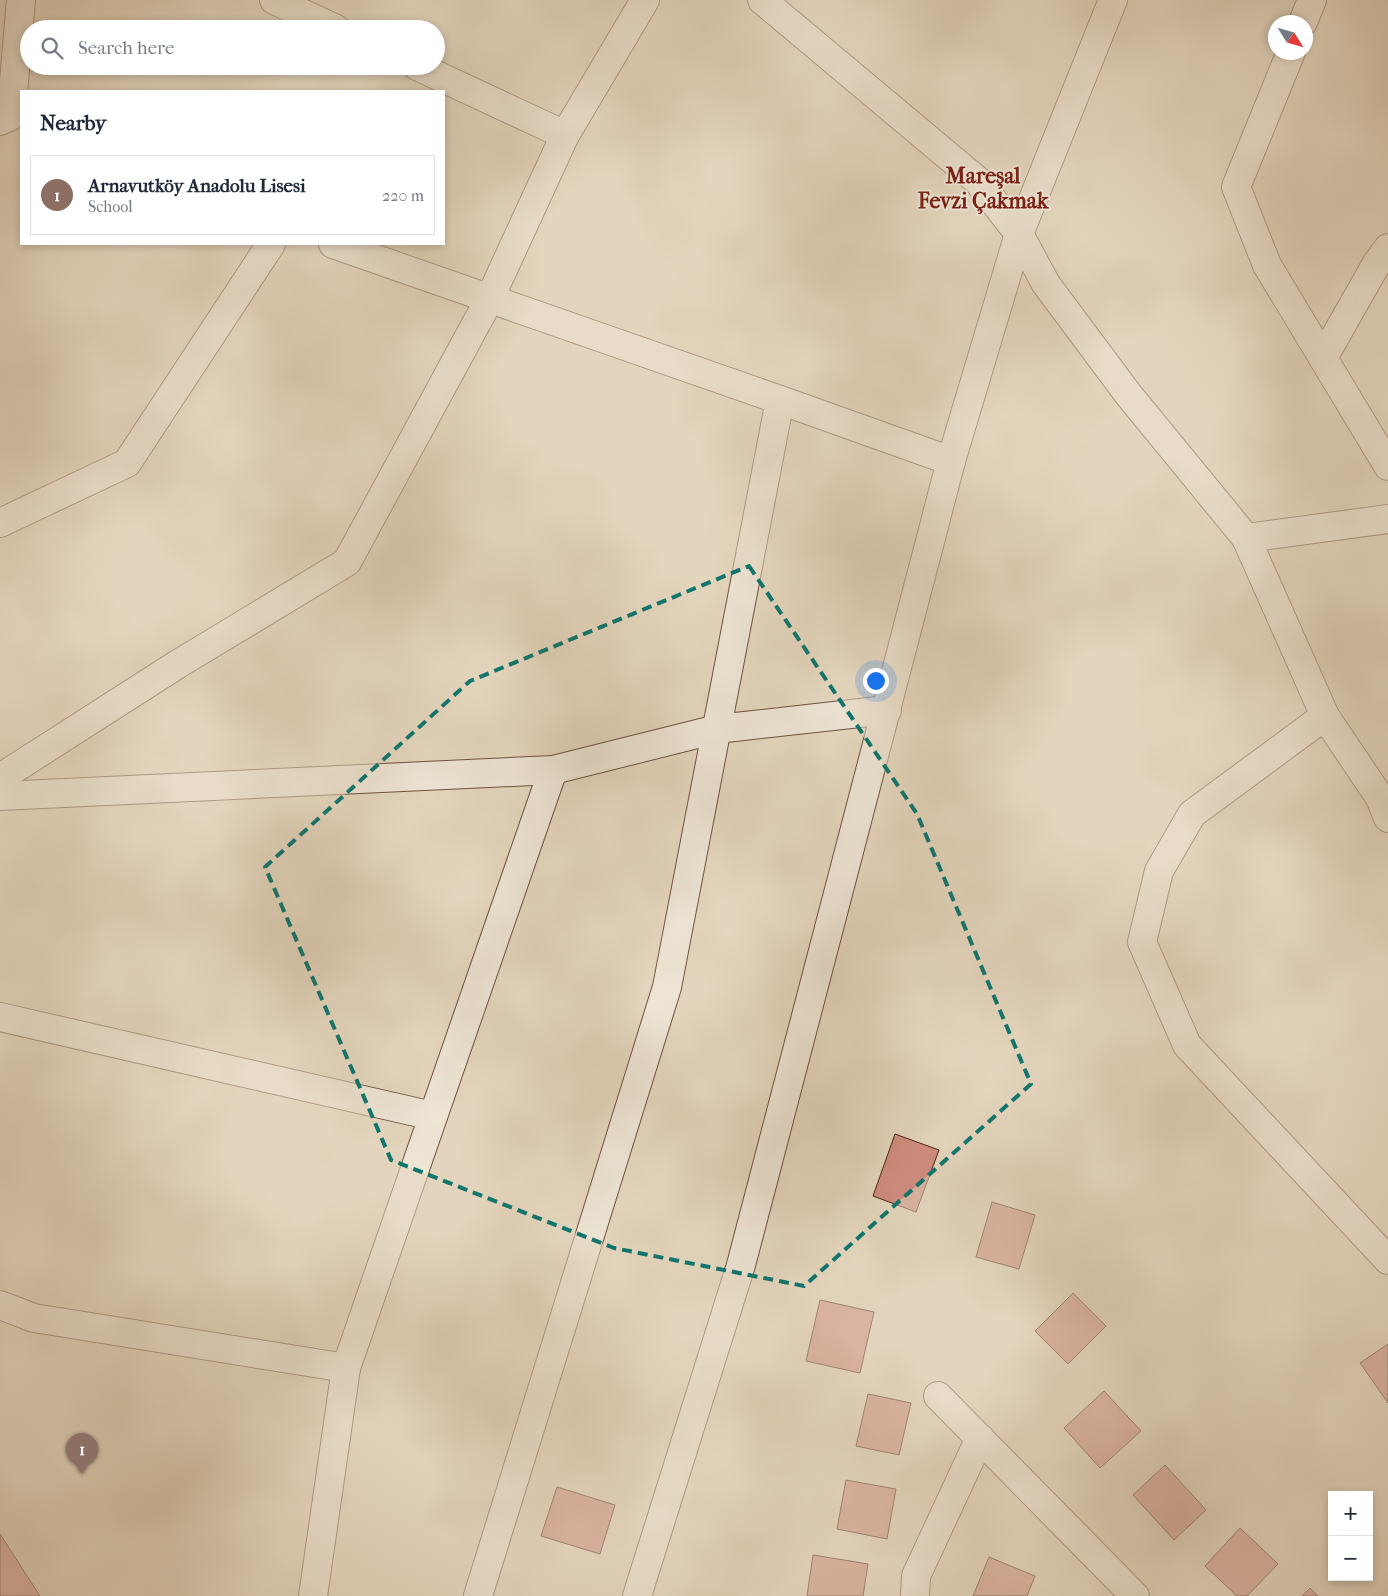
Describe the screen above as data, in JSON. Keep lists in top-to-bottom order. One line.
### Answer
{"districts":["Mareşal Fevzi Çakmak"],"north":"bottom right","page":{"search":"Search here","heading":"Nearby","list":[{"mark":"1","name":"Arnavutköy Anadolu Lisesi","note":"School","value":"220 m"}],"pins":"1","map_buttons":["+","−"]}}
